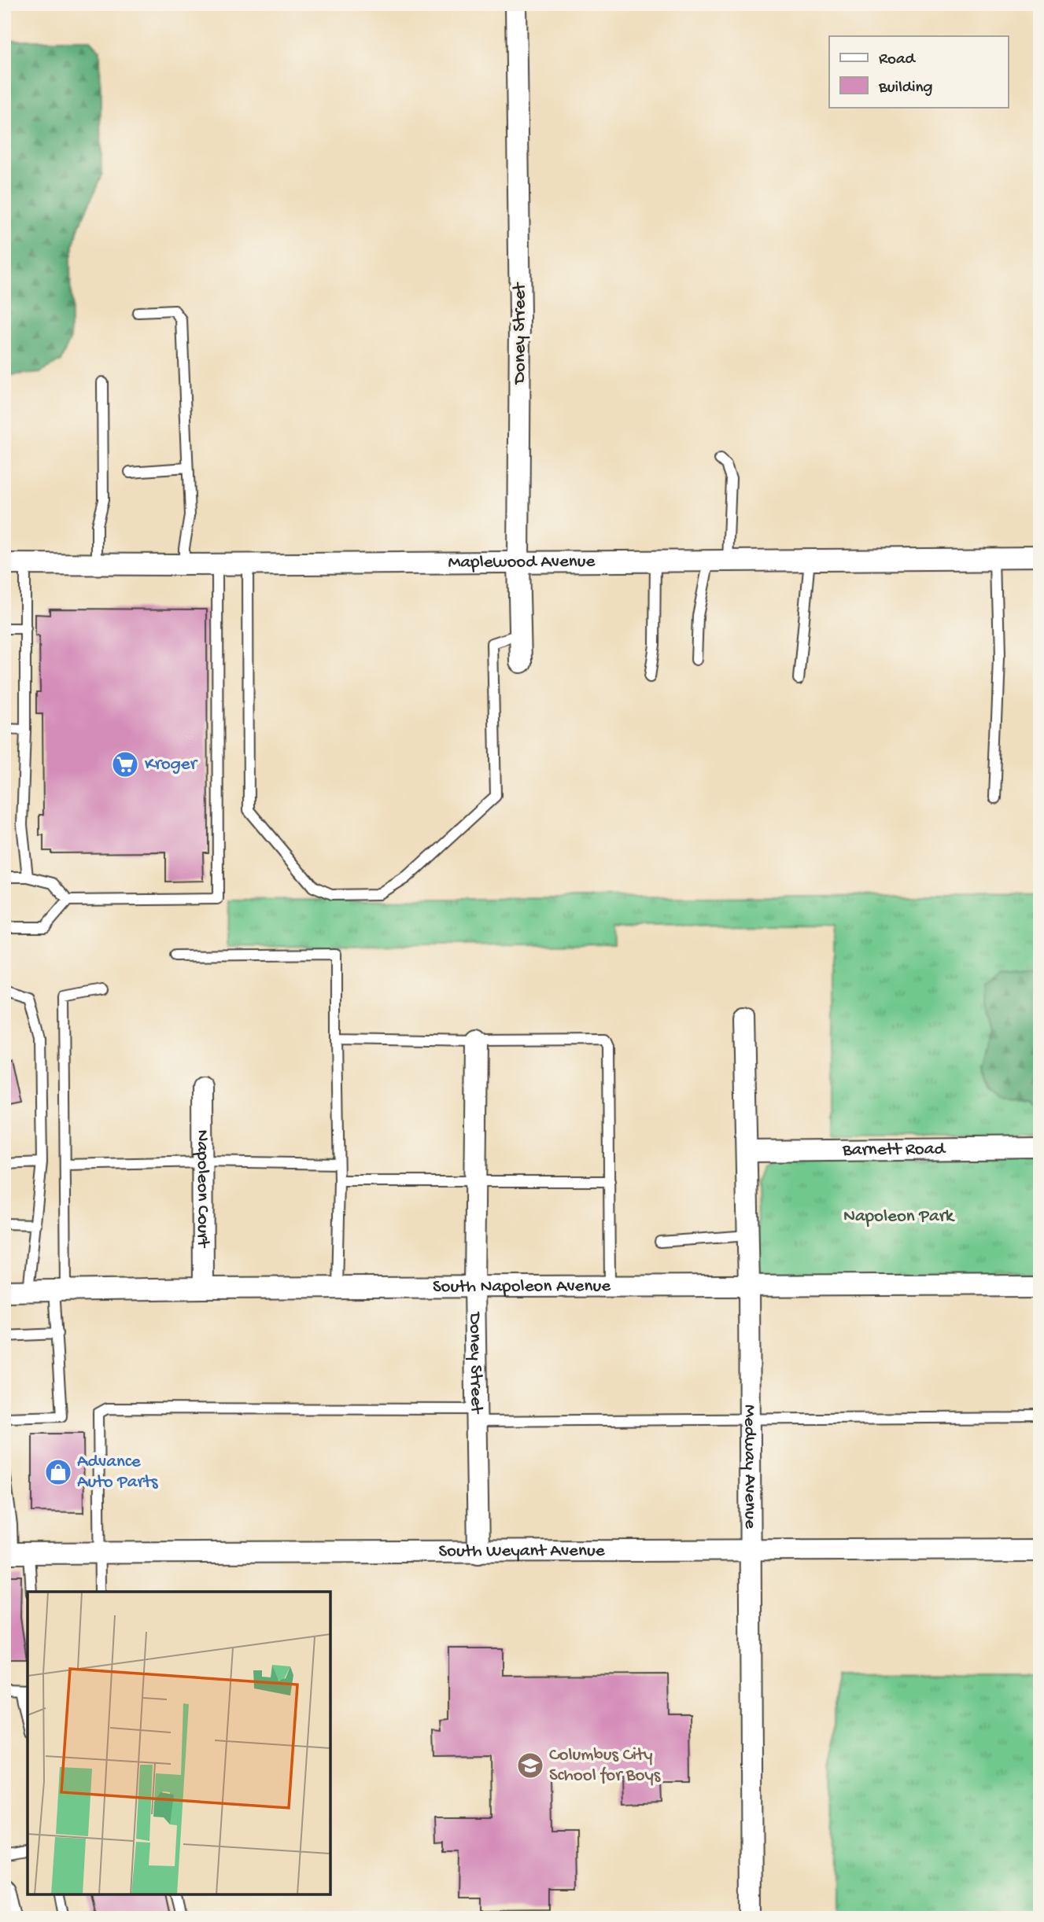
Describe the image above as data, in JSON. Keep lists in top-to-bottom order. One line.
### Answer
{"streets":{"street":["Doney Street","Maplewood Avenue","Barnett Road","Napoleon Court","South Napoleon Avenue","Medway Avenue","South Weyant Avenue"]},"crossings":[["Doney Street","Maplewood Avenue"],["Doney Street","South Napoleon Avenue"],["Doney Street","South Weyant Avenue"],["Barnett Road","Medway Avenue"],["Napoleon Court","South Napoleon Avenue"],["South Napoleon Avenue","Medway Avenue"],["Medway Avenue","South Weyant Avenue"]],"parks":["Napoleon Park"],"places":{"supermarket":["Kroger"],"shop":["Advance Auto Parts"],"school or university":["Columbus City School for Boys"]},"legend":["Road","Building"]}
